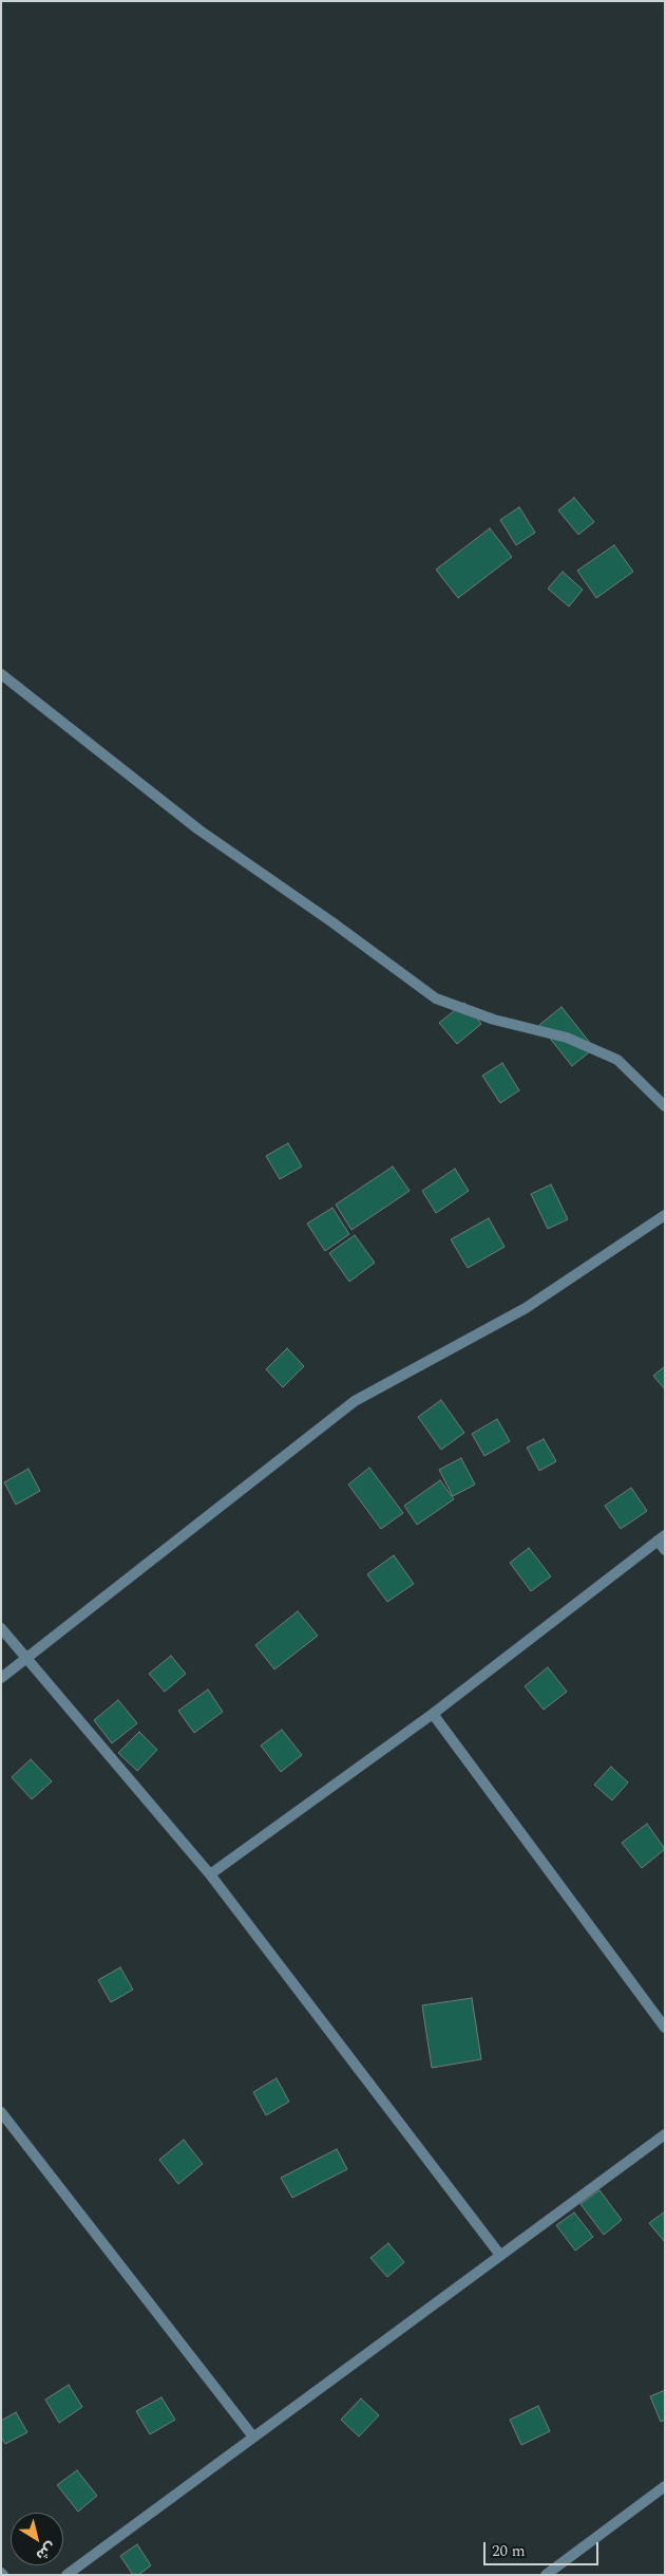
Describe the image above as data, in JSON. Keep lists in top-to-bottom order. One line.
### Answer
{"scale_bar":"20 m","north":"bottom right"}
